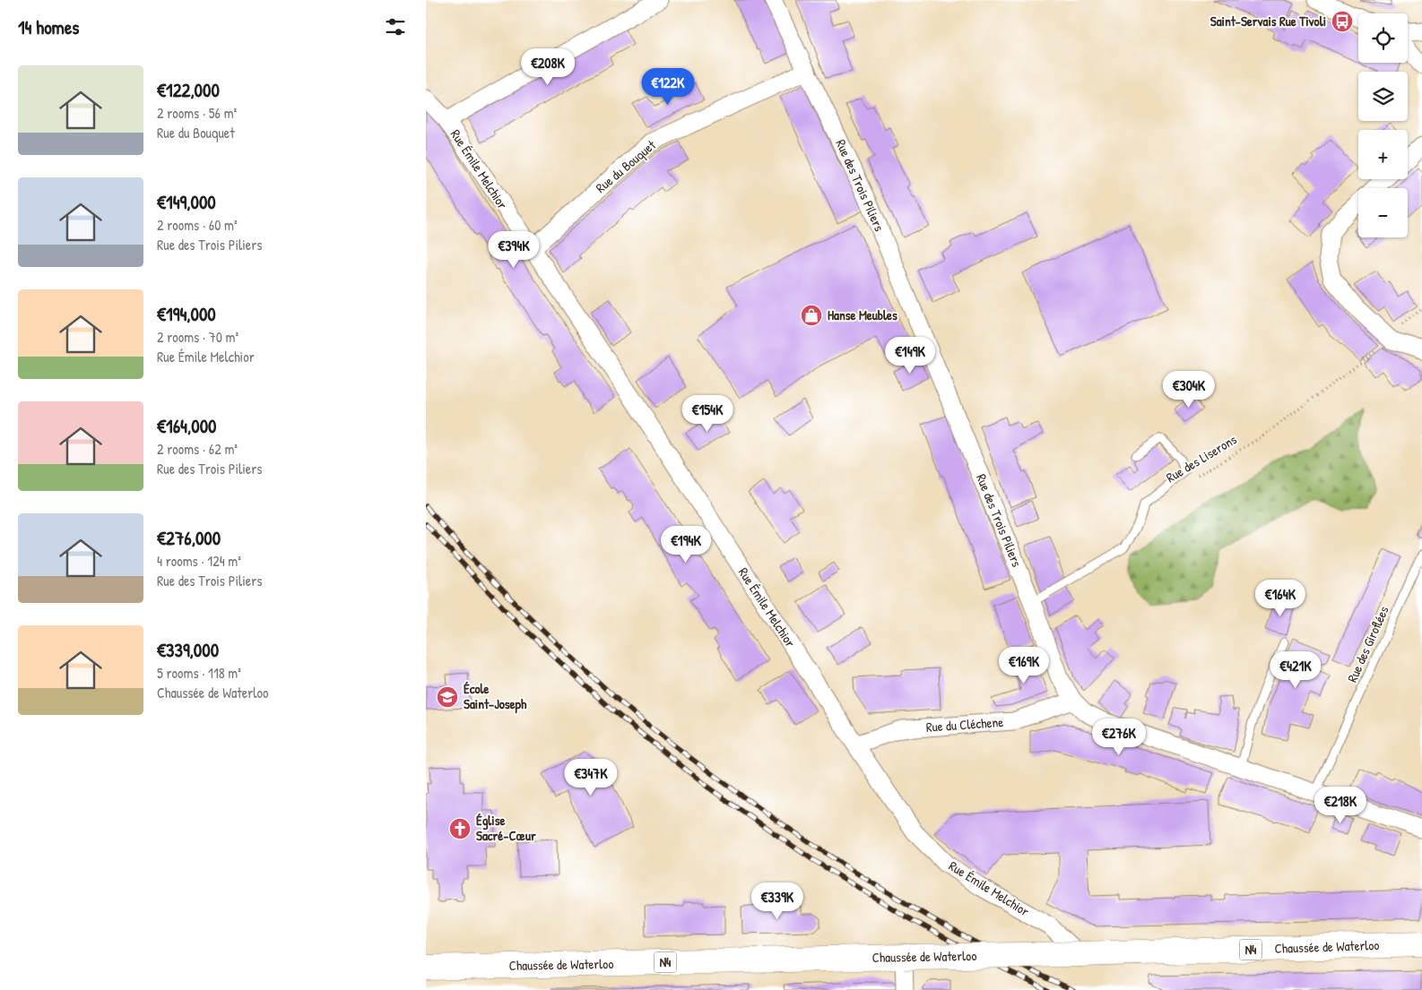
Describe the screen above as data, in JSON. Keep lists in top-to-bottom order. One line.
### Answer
{"streets":{"main road":["Chaussée de Waterloo","N4"],"street":["Rue du Bouquet","Rue Émile Melchior","Rue des Trois Piliers","Rue du Cléchene"],"lane":["Rue des Giroflées"],"path":["Rue des Liserons"]},"crossings":[["Rue du Bouquet","Rue Émile Melchior"],["Rue du Bouquet","Rue des Trois Piliers"],["Rue Émile Melchior","Rue du Cléchene"],["Rue Émile Melchior","Chaussée de Waterloo"],["Rue des Trois Piliers","Rue des Giroflées"],["Rue des Trois Piliers","Rue du Cléchene"]],"places":{"bus stop":["Saint-Servais Rue Tivoli"],"shop":["Hanse Meubles"],"school or university":["École Saint-Joseph"],"church":["Église Sacré-Cœur"]},"page":{"heading":"14 homes","map_buttons":["+","−"],"price":["€208K","€122K","€394K","€149K","€304K","€154K","€194K","€164K","€169K","€421K","€276K","€347K","€218K","€339K"],"list":[{"name":"€122,000","note":"2 rooms · 56 m² · Rue du Bouquet"},{"name":"€149,000","note":"2 rooms · 60 m² · Rue des Trois Piliers"},{"name":"€194,000","note":"2 rooms · 70 m² · Rue Émile Melchior"},{"name":"€164,000","note":"2 rooms · 62 m² · Rue des Trois Piliers"},{"name":"€276,000","note":"4 rooms · 124 m² · Rue des Trois Piliers"},{"name":"€339,000","note":"5 rooms · 118 m² · Chaussée de Waterloo"}]}}
